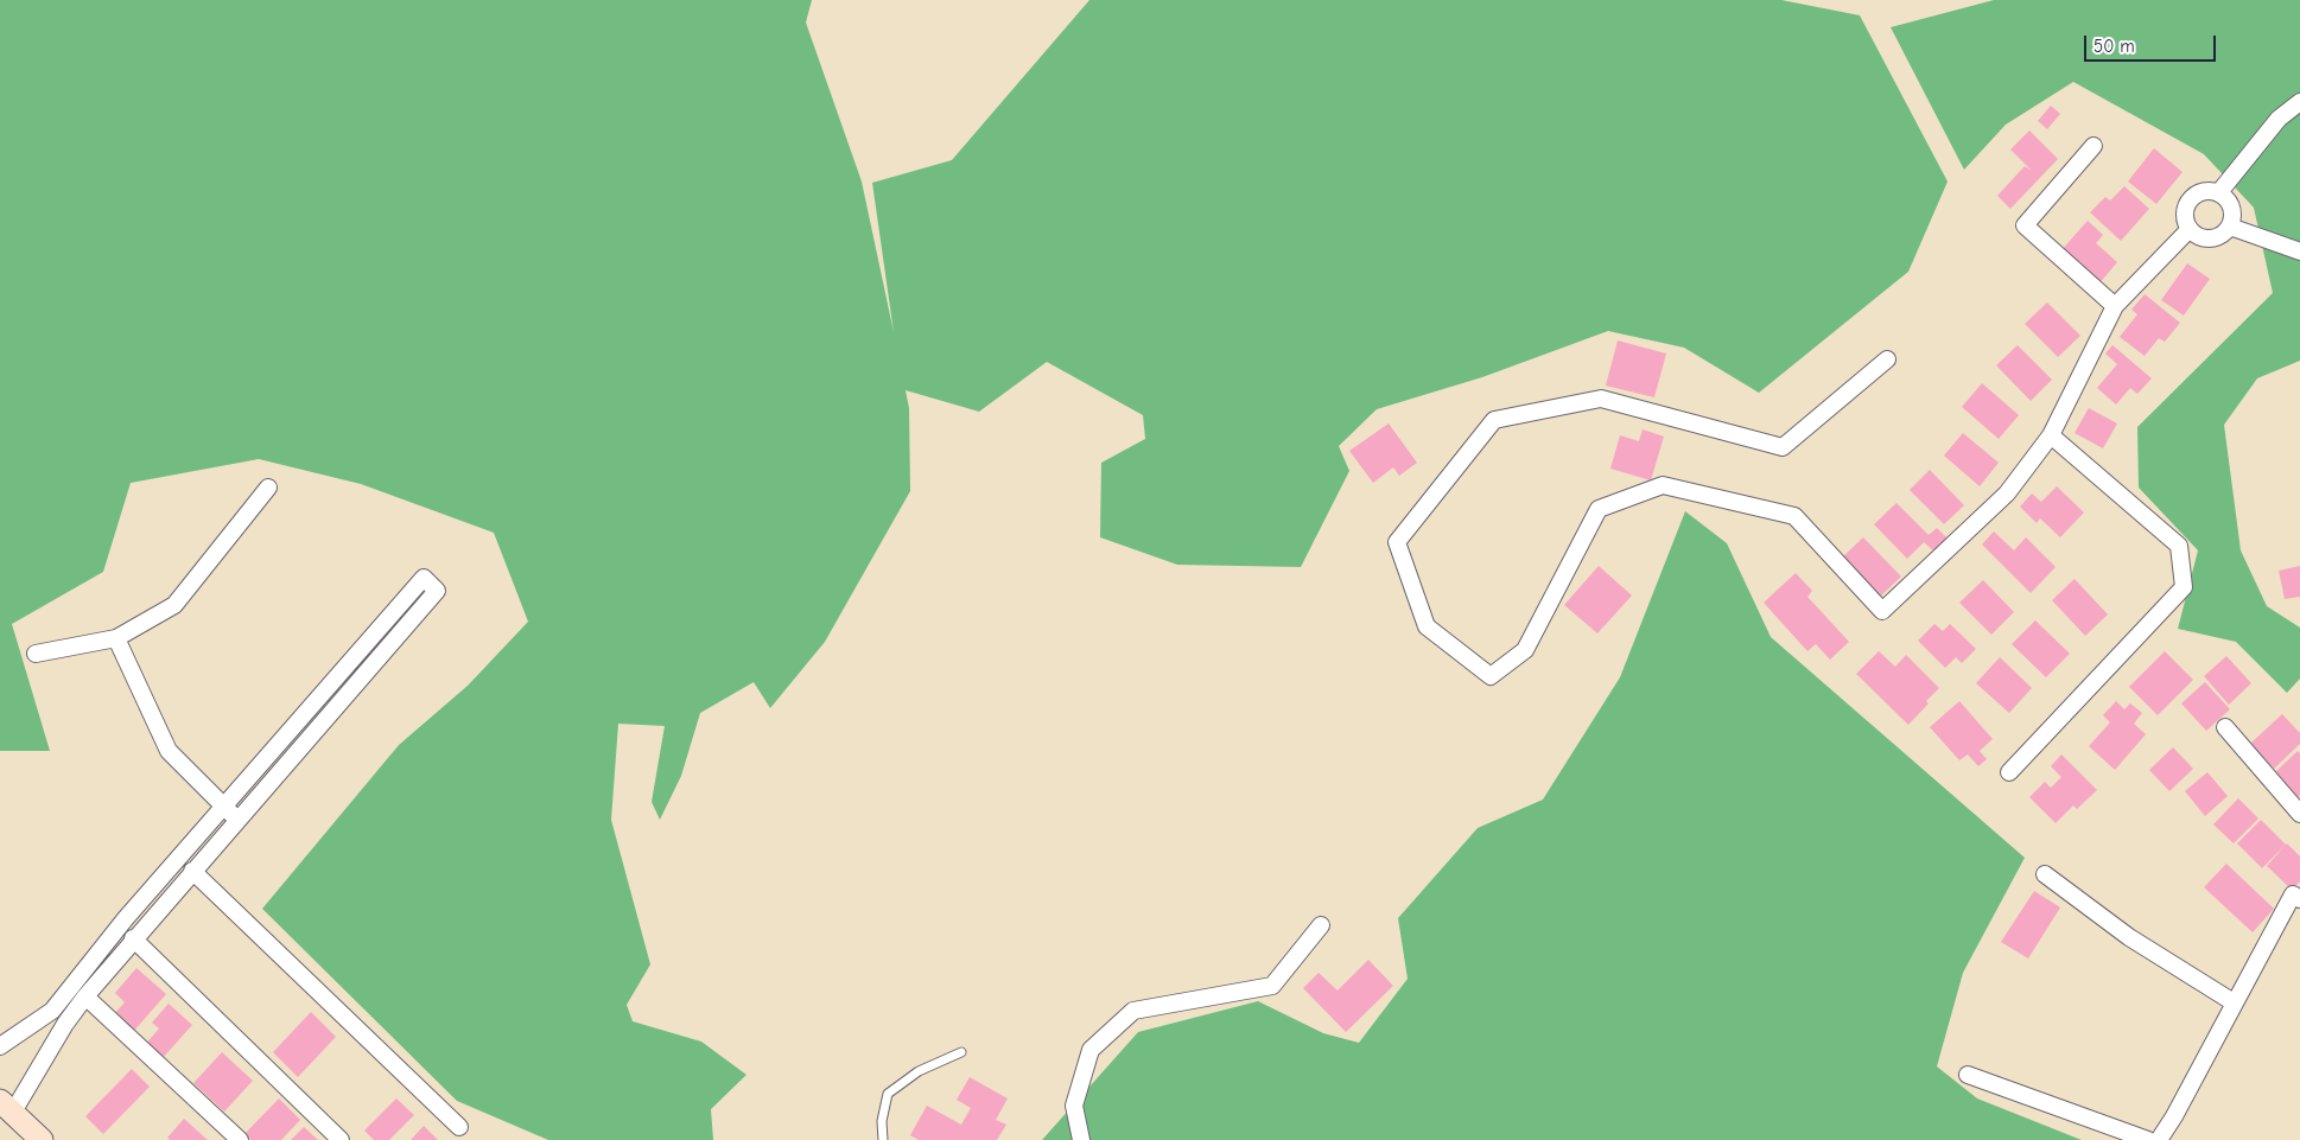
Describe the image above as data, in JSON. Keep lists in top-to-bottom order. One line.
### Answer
{"scale_bar":"50 m"}
